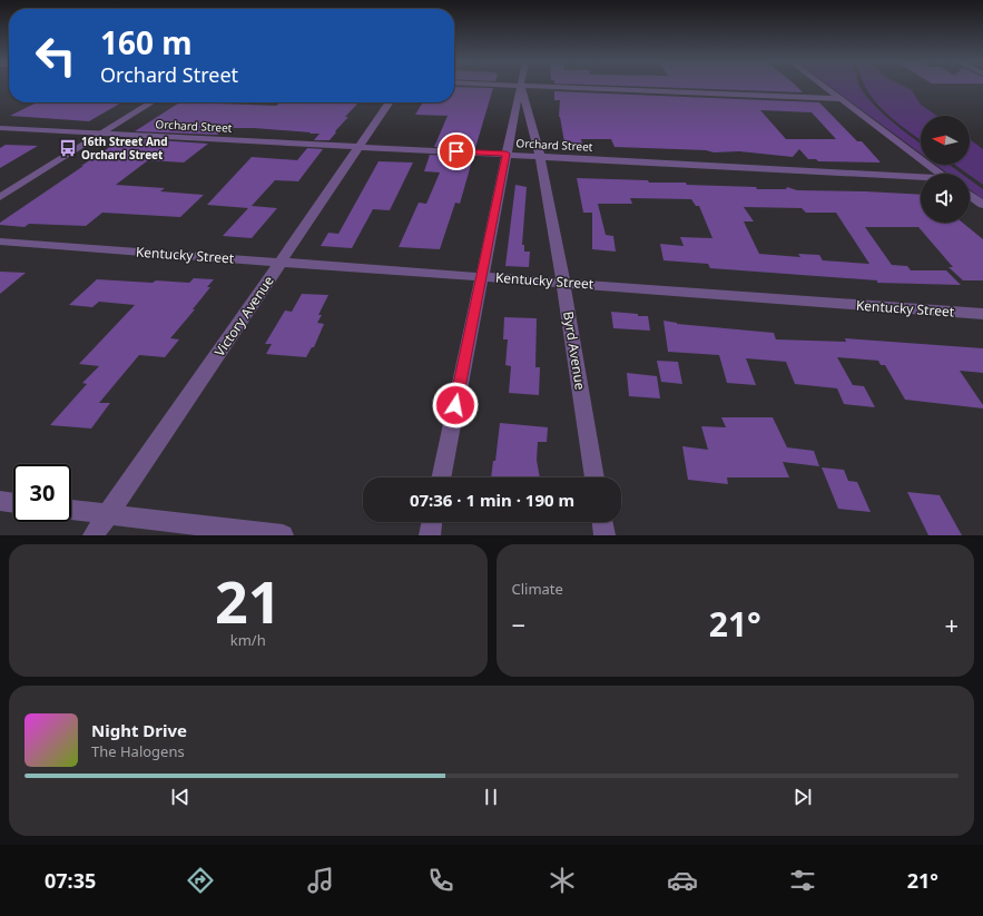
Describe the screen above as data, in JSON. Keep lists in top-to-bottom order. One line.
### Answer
{"streets":{"street":["Orchard Street","Kentucky Street","Victory Avenue","Byrd Avenue"]},"crossings":[["Orchard Street","Victory Avenue"],["Orchard Street","Byrd Avenue"],["Kentucky Street","Victory Avenue"],["Kentucky Street","Byrd Avenue"]],"places":{"bus stop":["16th Street And Orchard Street"]},"north":"left","page":{"turn":["160 m","Orchard Street"],"limit":"30","trip":"07:36 · 1 min · 190 m","tile":[["21","km/h"],"Climate"],"heat":["−","21°","+"],"song":["Night Drive","The Halogens"],"tabs":["07:35","21°"]}}
